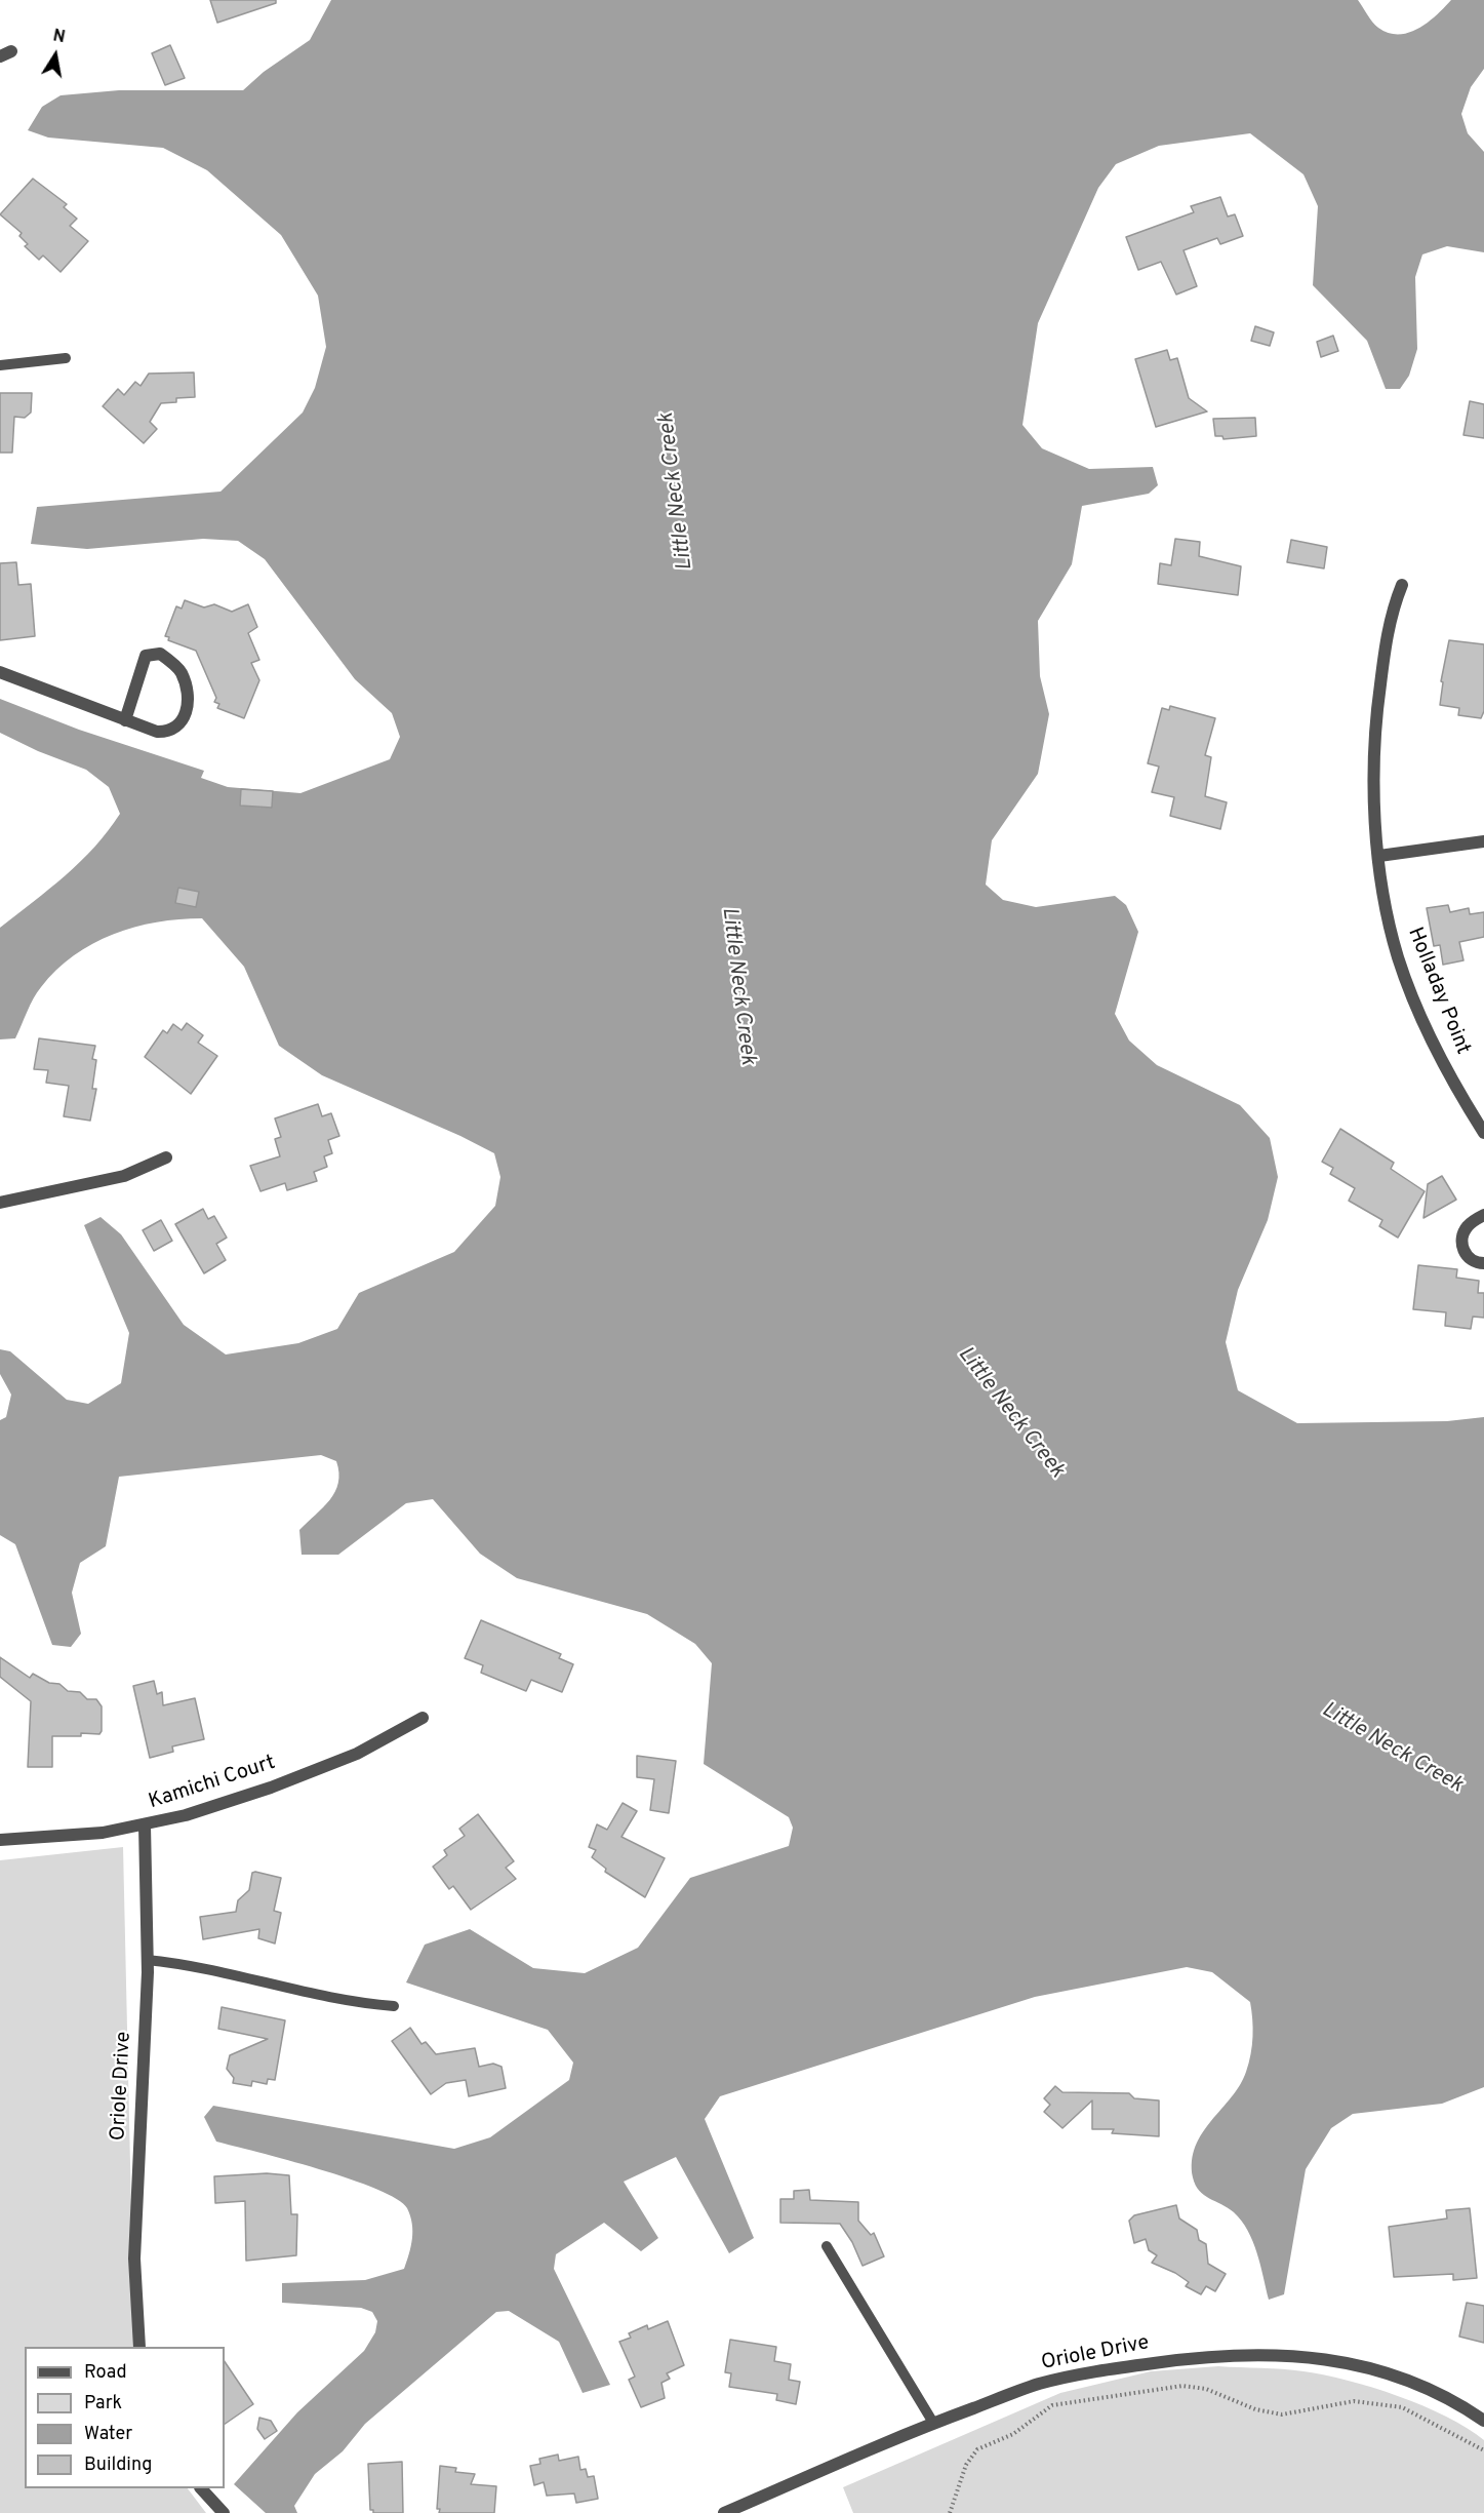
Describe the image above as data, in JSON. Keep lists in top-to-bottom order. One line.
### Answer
{"streets":{"street":["Holladay Point","Kamichi Court","Oriole Drive"]},"crossings":[["Kamichi Court","Oriole Drive"]],"water":["Little Neck Creek"],"legend":["Road","Park","Water","Building"],"north":"top"}
